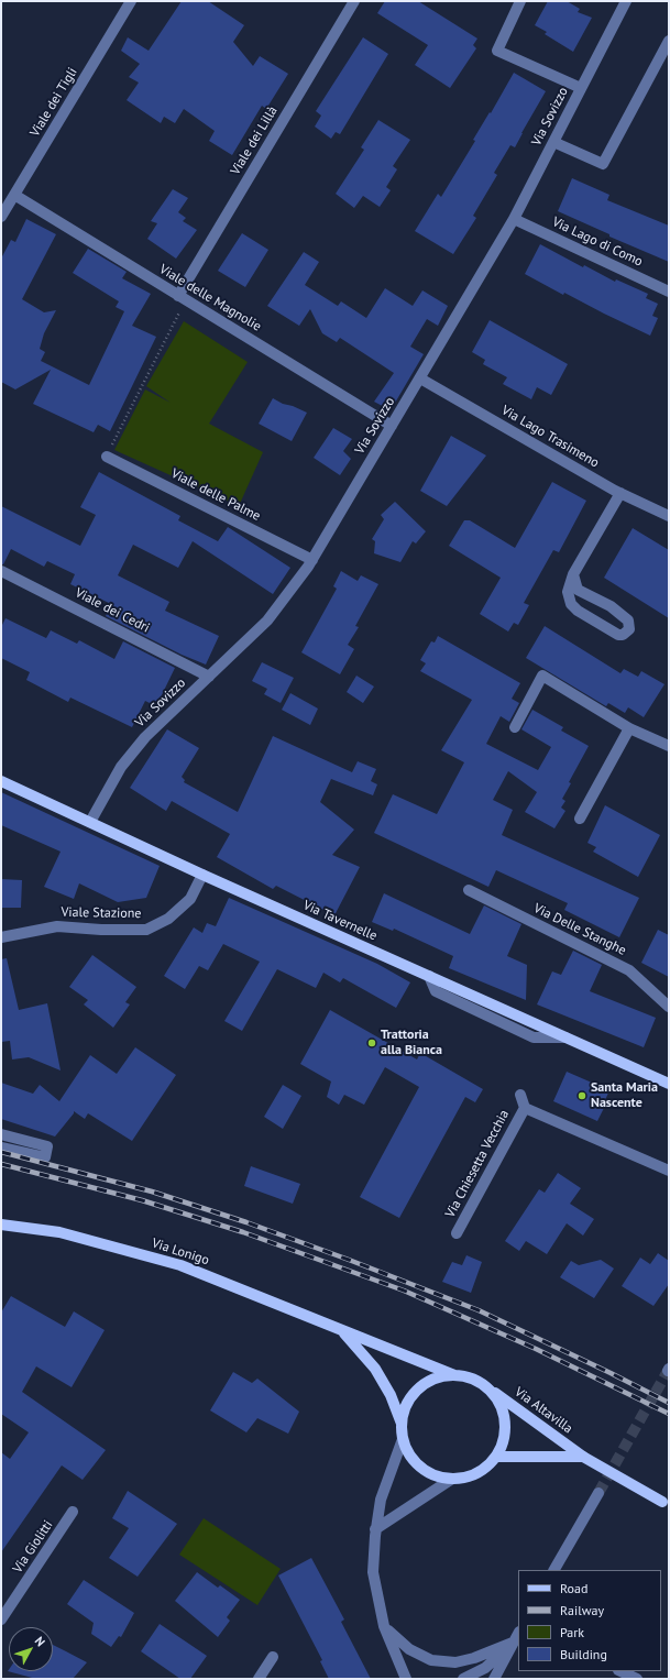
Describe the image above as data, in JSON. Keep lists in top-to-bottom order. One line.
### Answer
{"streets":{"main road":["Via Tavernelle","Via Lonigo","Via Altavilla"],"street":["Viale dei Tigli","Via Sovizzo","Viale dei Lillà","Via Lago di Como","Viale delle Magnolie","Via Lago Trasimeno","Viale delle Palme","Viale dei Cedri","Viale Stazione","Via Delle Stanghe","Via Chiesetta Vecchia","Via Giolitti"]},"crossings":[["Viale dei Tigli","Viale delle Magnolie"],["Via Sovizzo","Via Lago di Como"],["Via Sovizzo","Viale delle Magnolie"],["Via Sovizzo","Via Lago Trasimeno"],["Via Sovizzo","Viale delle Palme"],["Via Sovizzo","Viale dei Cedri"],["Via Sovizzo","Via Tavernelle"],["Viale dei Lillà","Viale delle Magnolie"],["Viale Stazione","Via Tavernelle"],["Via Lonigo","Via Altavilla"]],"places":["Trattoria alla Bianca","Santa Maria Nascente"],"legend":["Road","Railway","Park","Building"],"north":"top right"}
